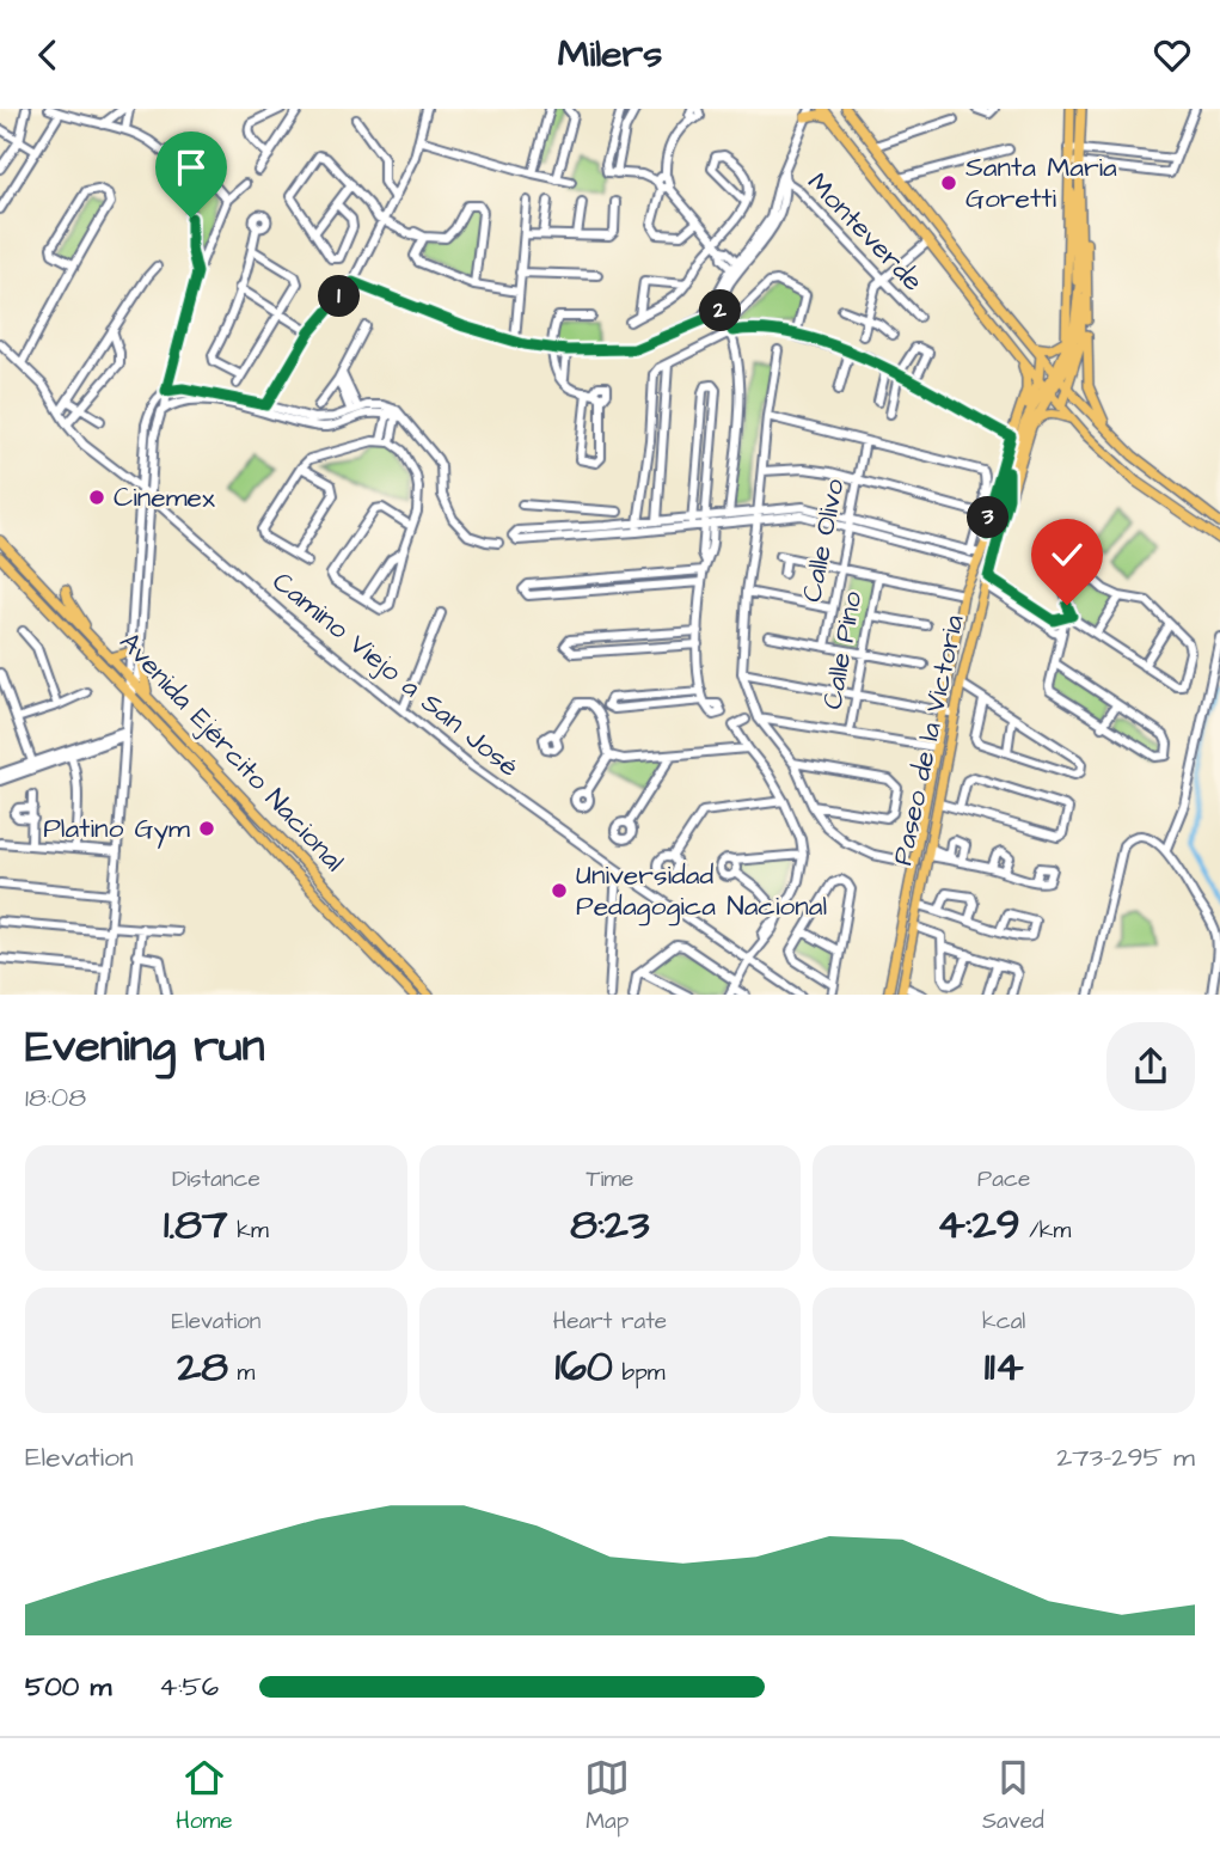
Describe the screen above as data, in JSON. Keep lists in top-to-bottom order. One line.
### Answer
{"streets":{"main road":["Paseo de la Victoria","Avenida Ejército Nacional"],"street":["Monteverde","Calle Olivo","Calle Pino","Camino Viejo a San José"]},"places":["Santa Maria Goretti","Cinemex","Platino Gym","Universidad Pedagogica Nacional"],"page":{"header":"Milers","pins":["1","2","3"],"heading":["Evening run","18:08"],"stats":[["Distance","1.87 km"],["Time","8:23"],["Pace","4:29 /km"],["Elevation","28 m"],["Heart rate","160 bpm"],["kcal","114"]],"chart":["Elevation","273–295 m"],"list":[{"name":"500 m","note":"4:56"}],"tabs":["Home","Map","Saved"]}}
